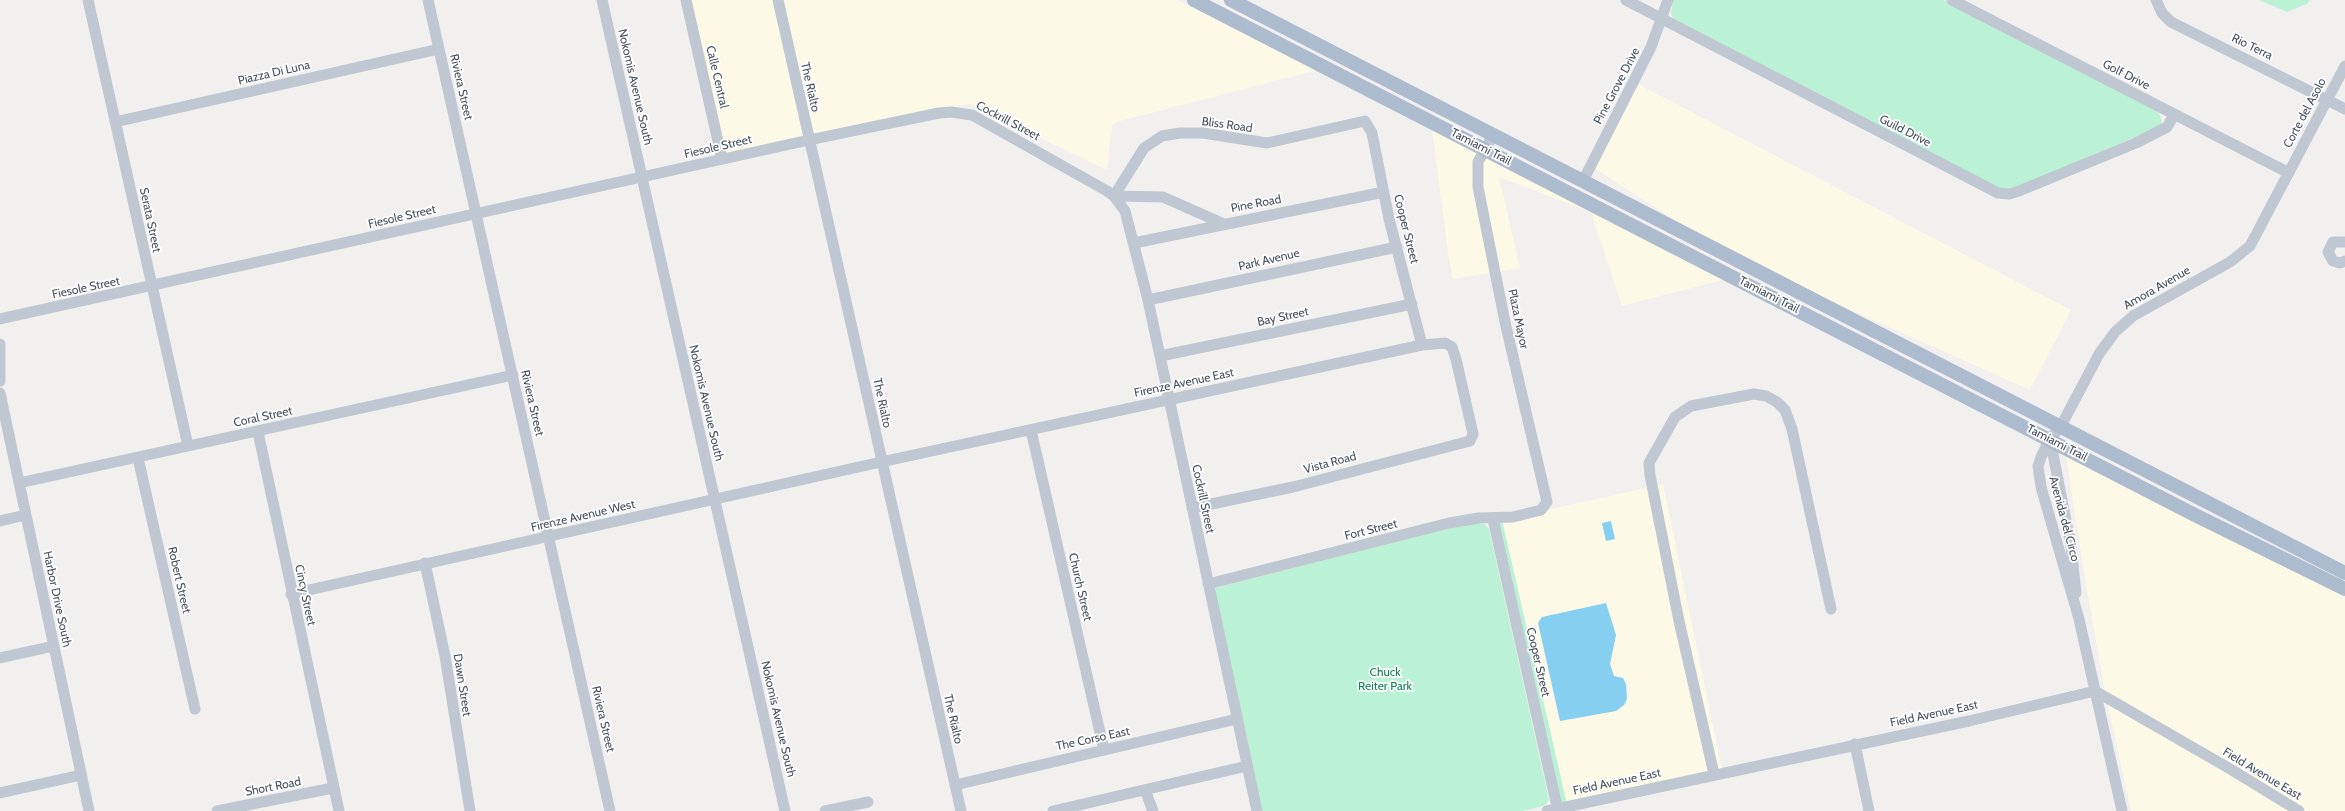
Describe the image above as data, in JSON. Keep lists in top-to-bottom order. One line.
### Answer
{"streets":{"main road":["Tamiami Trail"],"street":["Rio Terra","Piazza Di Luna","Golf Drive","Calle Central","Pine Grove Drive","Riviera Street","Nokomis Avenue South","The Rialto","Corte del Asolo","Cockrill Street","Bliss Road","Guild Drive","Fiesole Street","Pine Road","Serata Street","Cooper Street","Park Avenue","Amora Avenue","Bay Street","Plaza Mayor","Firenze Avenue East","Coral Street","Vista Road","Firenze Avenue West","Avenida del Circo","Fort Street","Robert Street","Church Street","Cincy Street","Harbor Drive South","Dawn Street","Field Avenue East","The Corso East","Short Road"]},"crossings":[["Rio Terra","Corte del Asolo"],["Piazza Di Luna","Riviera Street"],["Piazza Di Luna","Serata Street"],["Golf Drive","Corte del Asolo"],["Golf Drive","Guild Drive"],["Golf Drive","Amora Avenue"],["Calle Central","Fiesole Street"],["Pine Grove Drive","Guild Drive"],["Pine Grove Drive","Tamiami Trail"],["Riviera Street","Fiesole Street"],["Riviera Street","Coral Street"],["Riviera Street","Firenze Avenue West"],["Nokomis Avenue South","Fiesole Street"],["Nokomis Avenue South","Firenze Avenue West"],["The Rialto","Cockrill Street"],["The Rialto","Fiesole Street"],["The Rialto","Firenze Avenue East"],["The Rialto","Firenze Avenue West"],["The Rialto","The Corso East"],["Corte del Asolo","Amora Avenue"],["Cockrill Street","Bliss Road"],["Cockrill Street","Fiesole Street"],["Cockrill Street","Pine Road"],["Cockrill Street","Park Avenue"],["Cockrill Street","Bay Street"],["Cockrill Street","Firenze Avenue East"],["Cockrill Street","Vista Road"],["Cockrill Street","Fort Street"],["Cockrill Street","The Corso East"],["Bliss Road","Cooper Street"],["Fiesole Street","Serata Street"],["Tamiami Trail","Amora Avenue"],["Tamiami Trail","Plaza Mayor"],["Tamiami Trail","Avenida del Circo"],["Pine Road","Cooper Street"],["Serata Street","Coral Street"],["Cooper Street","Park Avenue"],["Cooper Street","Bay Street"],["Cooper Street","Firenze Avenue East"],["Cooper Street","Fort Street"],["Cooper Street","Field Avenue East"],["Amora Avenue","Avenida del Circo"],["Plaza Mayor","Fort Street"],["Firenze Avenue East","Vista Road"],["Firenze Avenue East","Firenze Avenue West"],["Firenze Avenue East","Church Street"],["Coral Street","Robert Street"],["Coral Street","Cincy Street"],["Coral Street","Harbor Drive South"],["Firenze Avenue West","Cincy Street"],["Firenze Avenue West","Dawn Street"],["Avenida del Circo","Field Avenue East"],["Church Street","The Corso East"],["Cincy Street","Short Road"]],"parks":["Chuck Reiter Park"]}
